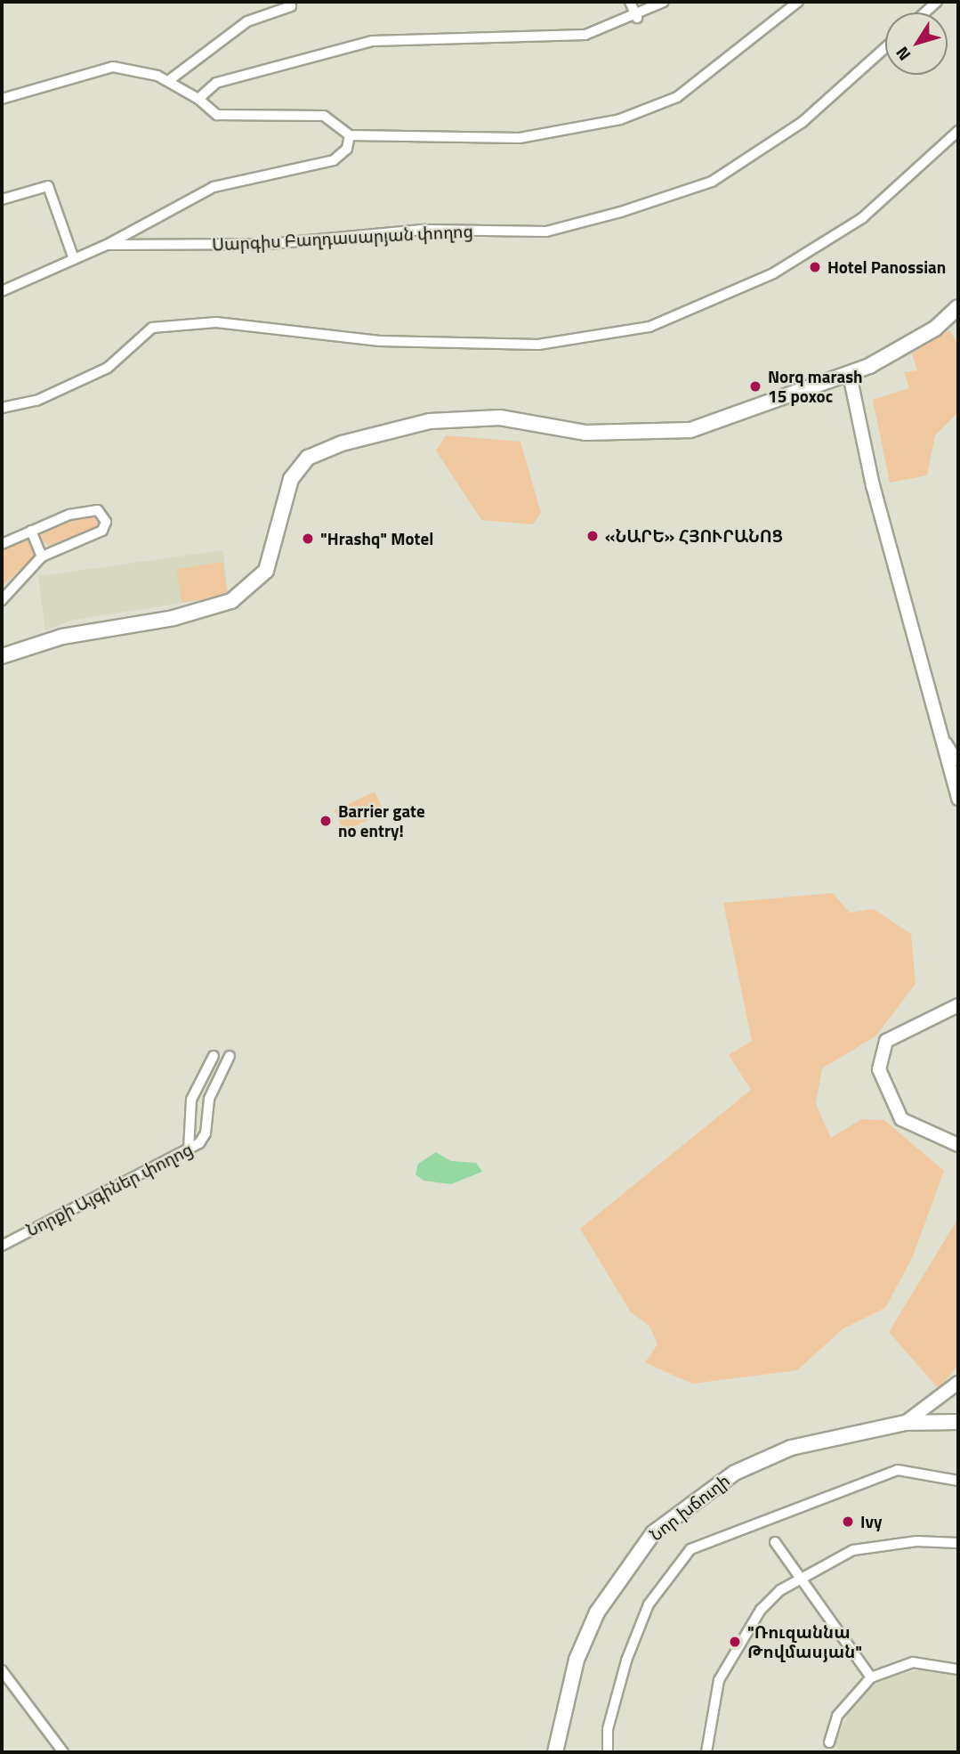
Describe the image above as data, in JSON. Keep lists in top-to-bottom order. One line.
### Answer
{"streets":{"main road":["Նոր խճուղի"],"street":["Սարգիս Բաղդասարյան փողոց","Նորքի Այգիներ փողոց"]},"places":["Hotel Panossian","Norq marash 15 poxoc","«ՆԱՐԵ» ՀՅՈՒՐԱՆՈՑ","\"Hrashq\" Motel","Barrier gate no entry!","Ivy","\"Ռուզաննա Թովմասյան\""],"north":"bottom left"}
